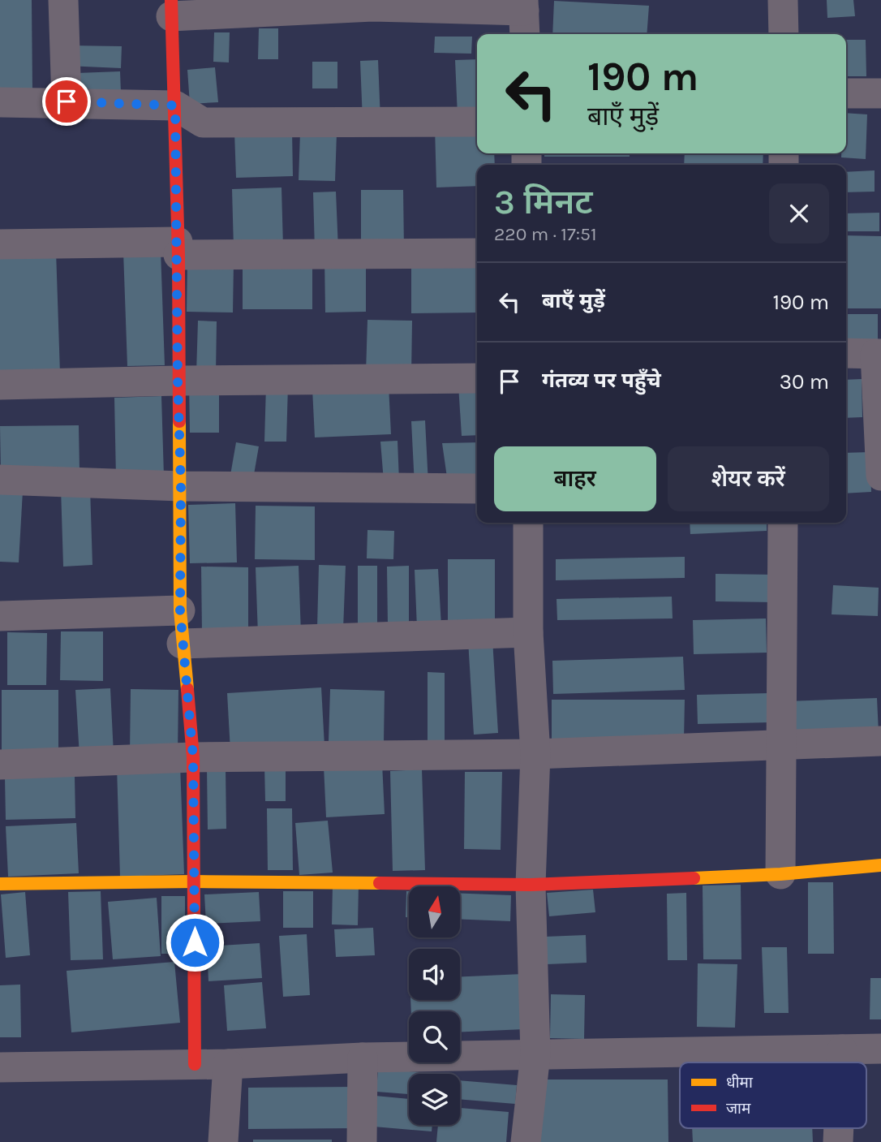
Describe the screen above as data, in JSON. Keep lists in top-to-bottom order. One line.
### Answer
{"legend":["धीमा","जाम"],"north":"top","page":{"turn":["190 m","बाएँ मुड़ें"],"heading":["3 मिनट","220 m · 17:51"],"list":[{"name":"बाएँ मुड़ें","value":"190 m"},{"name":"गंतव्य पर पहुँचे","value":"30 m"}],"buttons":["बाहर","शेयर करें"]}}
